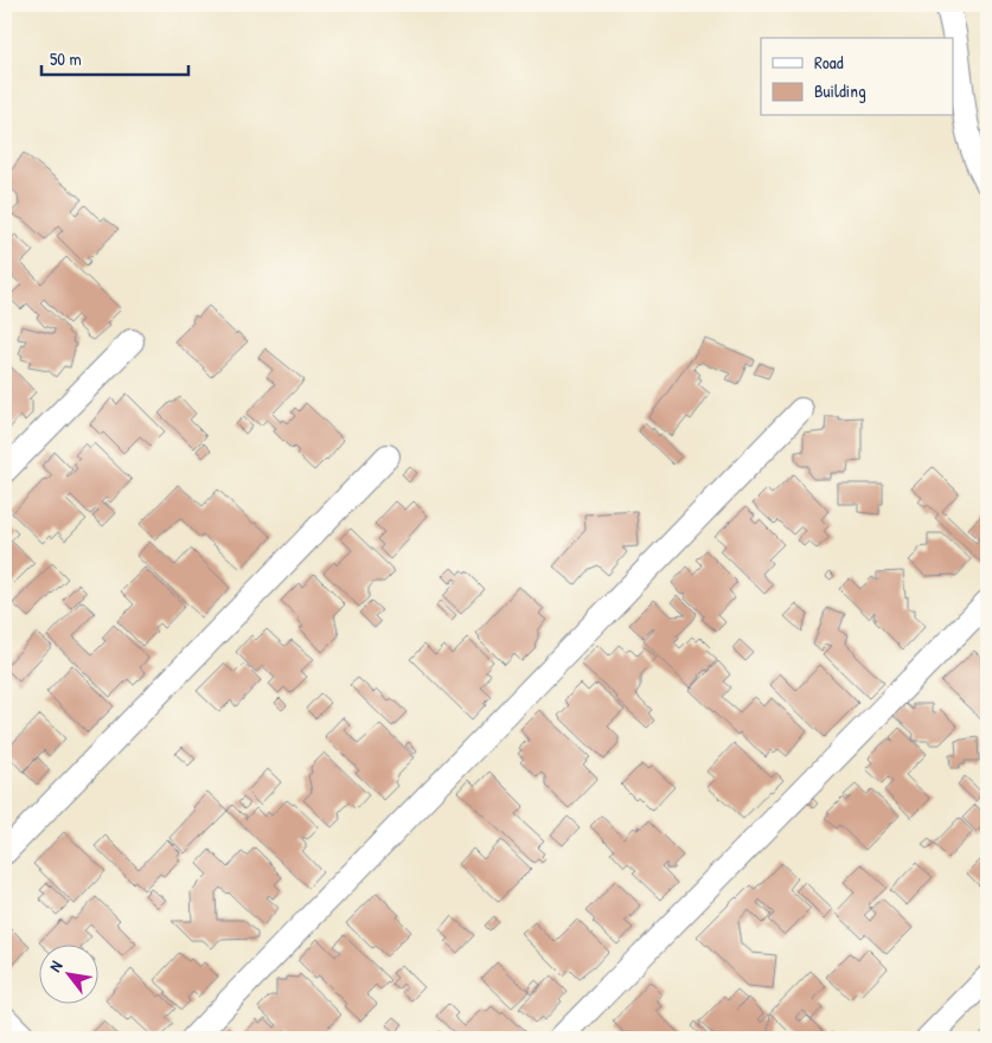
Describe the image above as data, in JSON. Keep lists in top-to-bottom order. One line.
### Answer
{"legend":["Road","Building"],"scale_bar":"50 m","north":"top left"}
